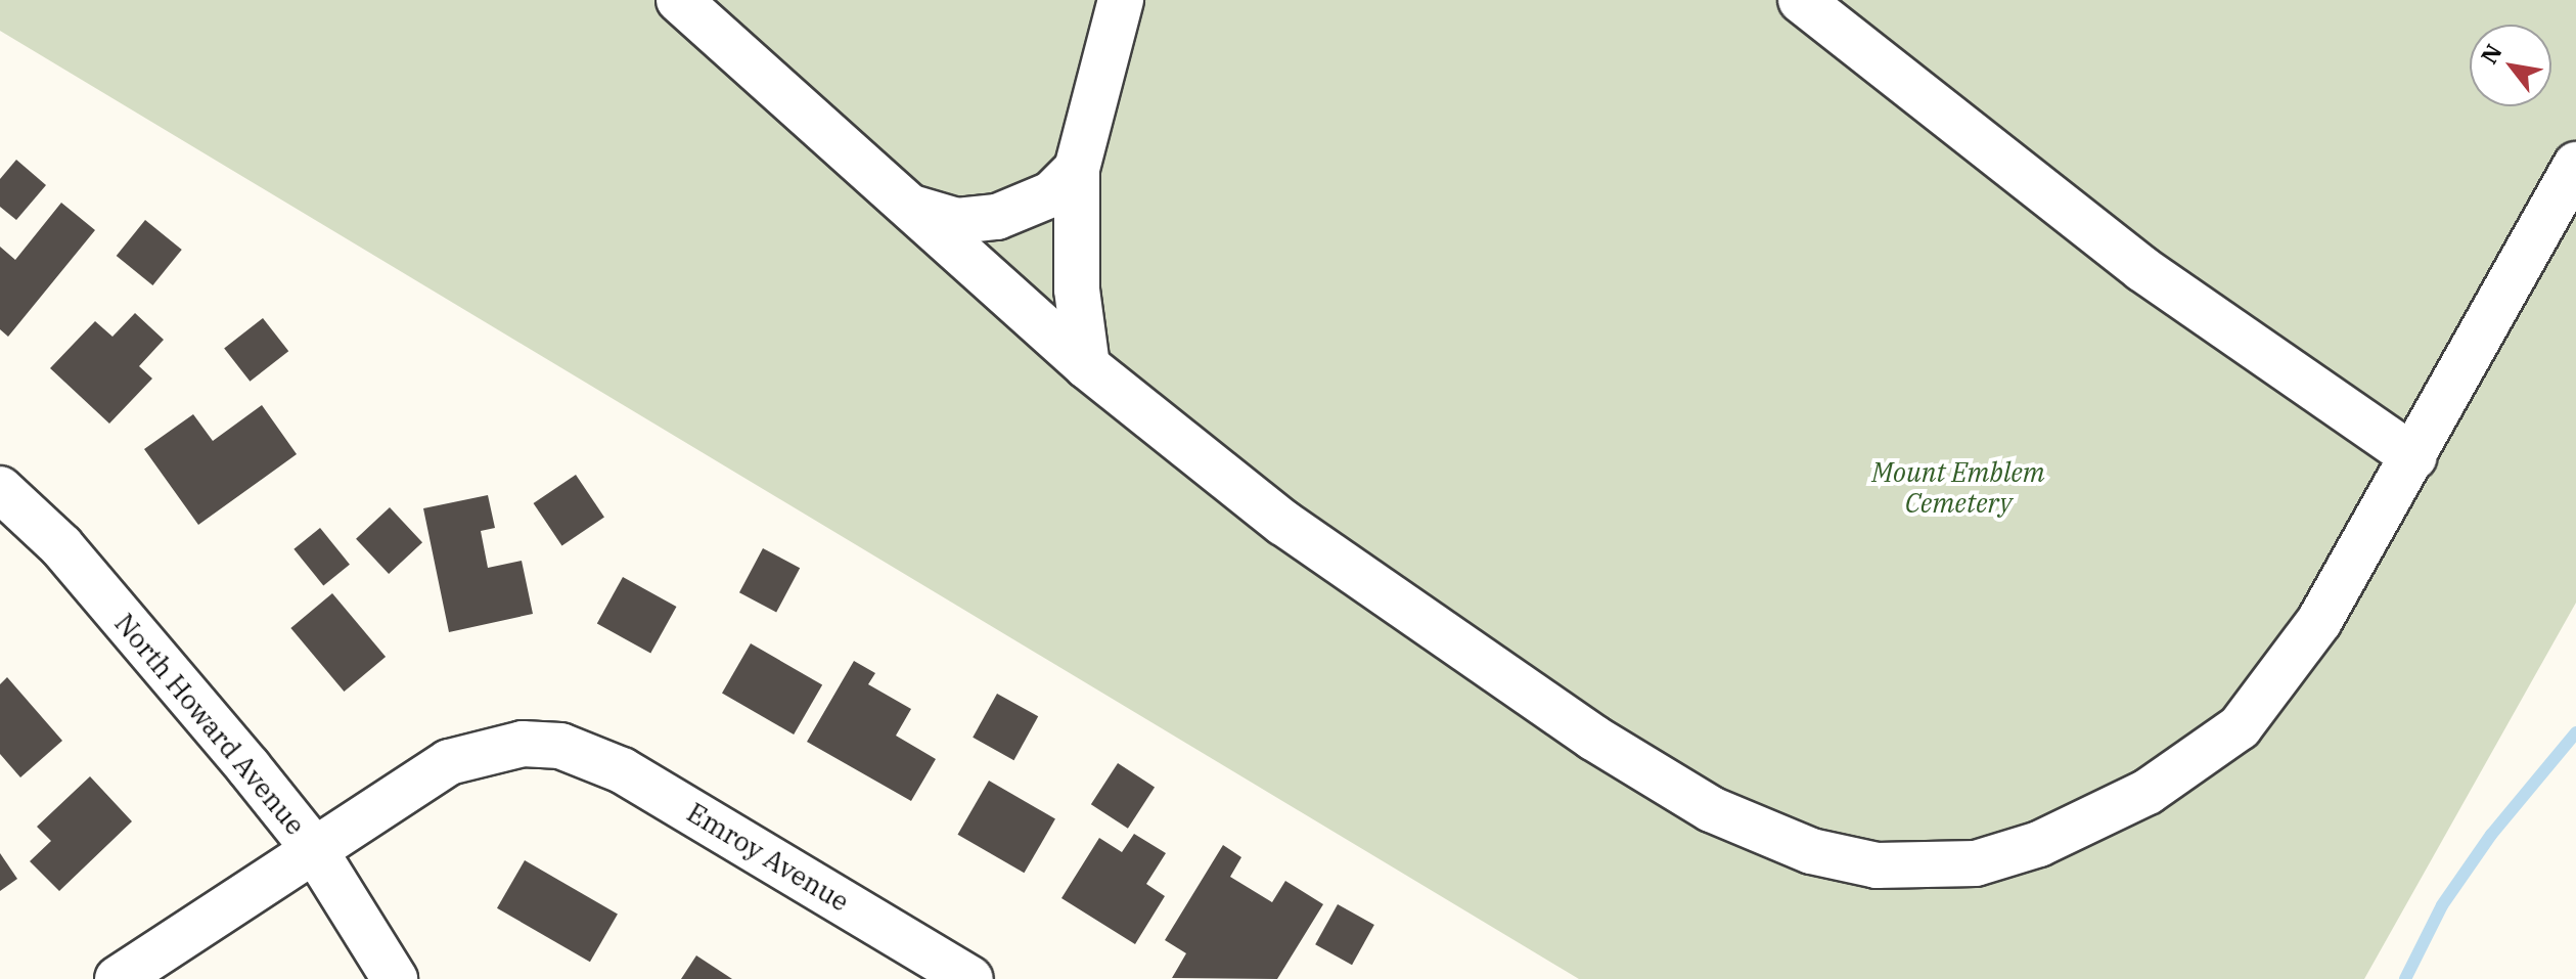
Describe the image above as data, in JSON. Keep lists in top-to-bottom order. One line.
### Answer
{"streets":{"street":["North Howard Avenue","Emroy Avenue"]},"crossings":[["North Howard Avenue","Emroy Avenue"]],"parks":["Mount Emblem Cemetery"],"north":"top left"}
